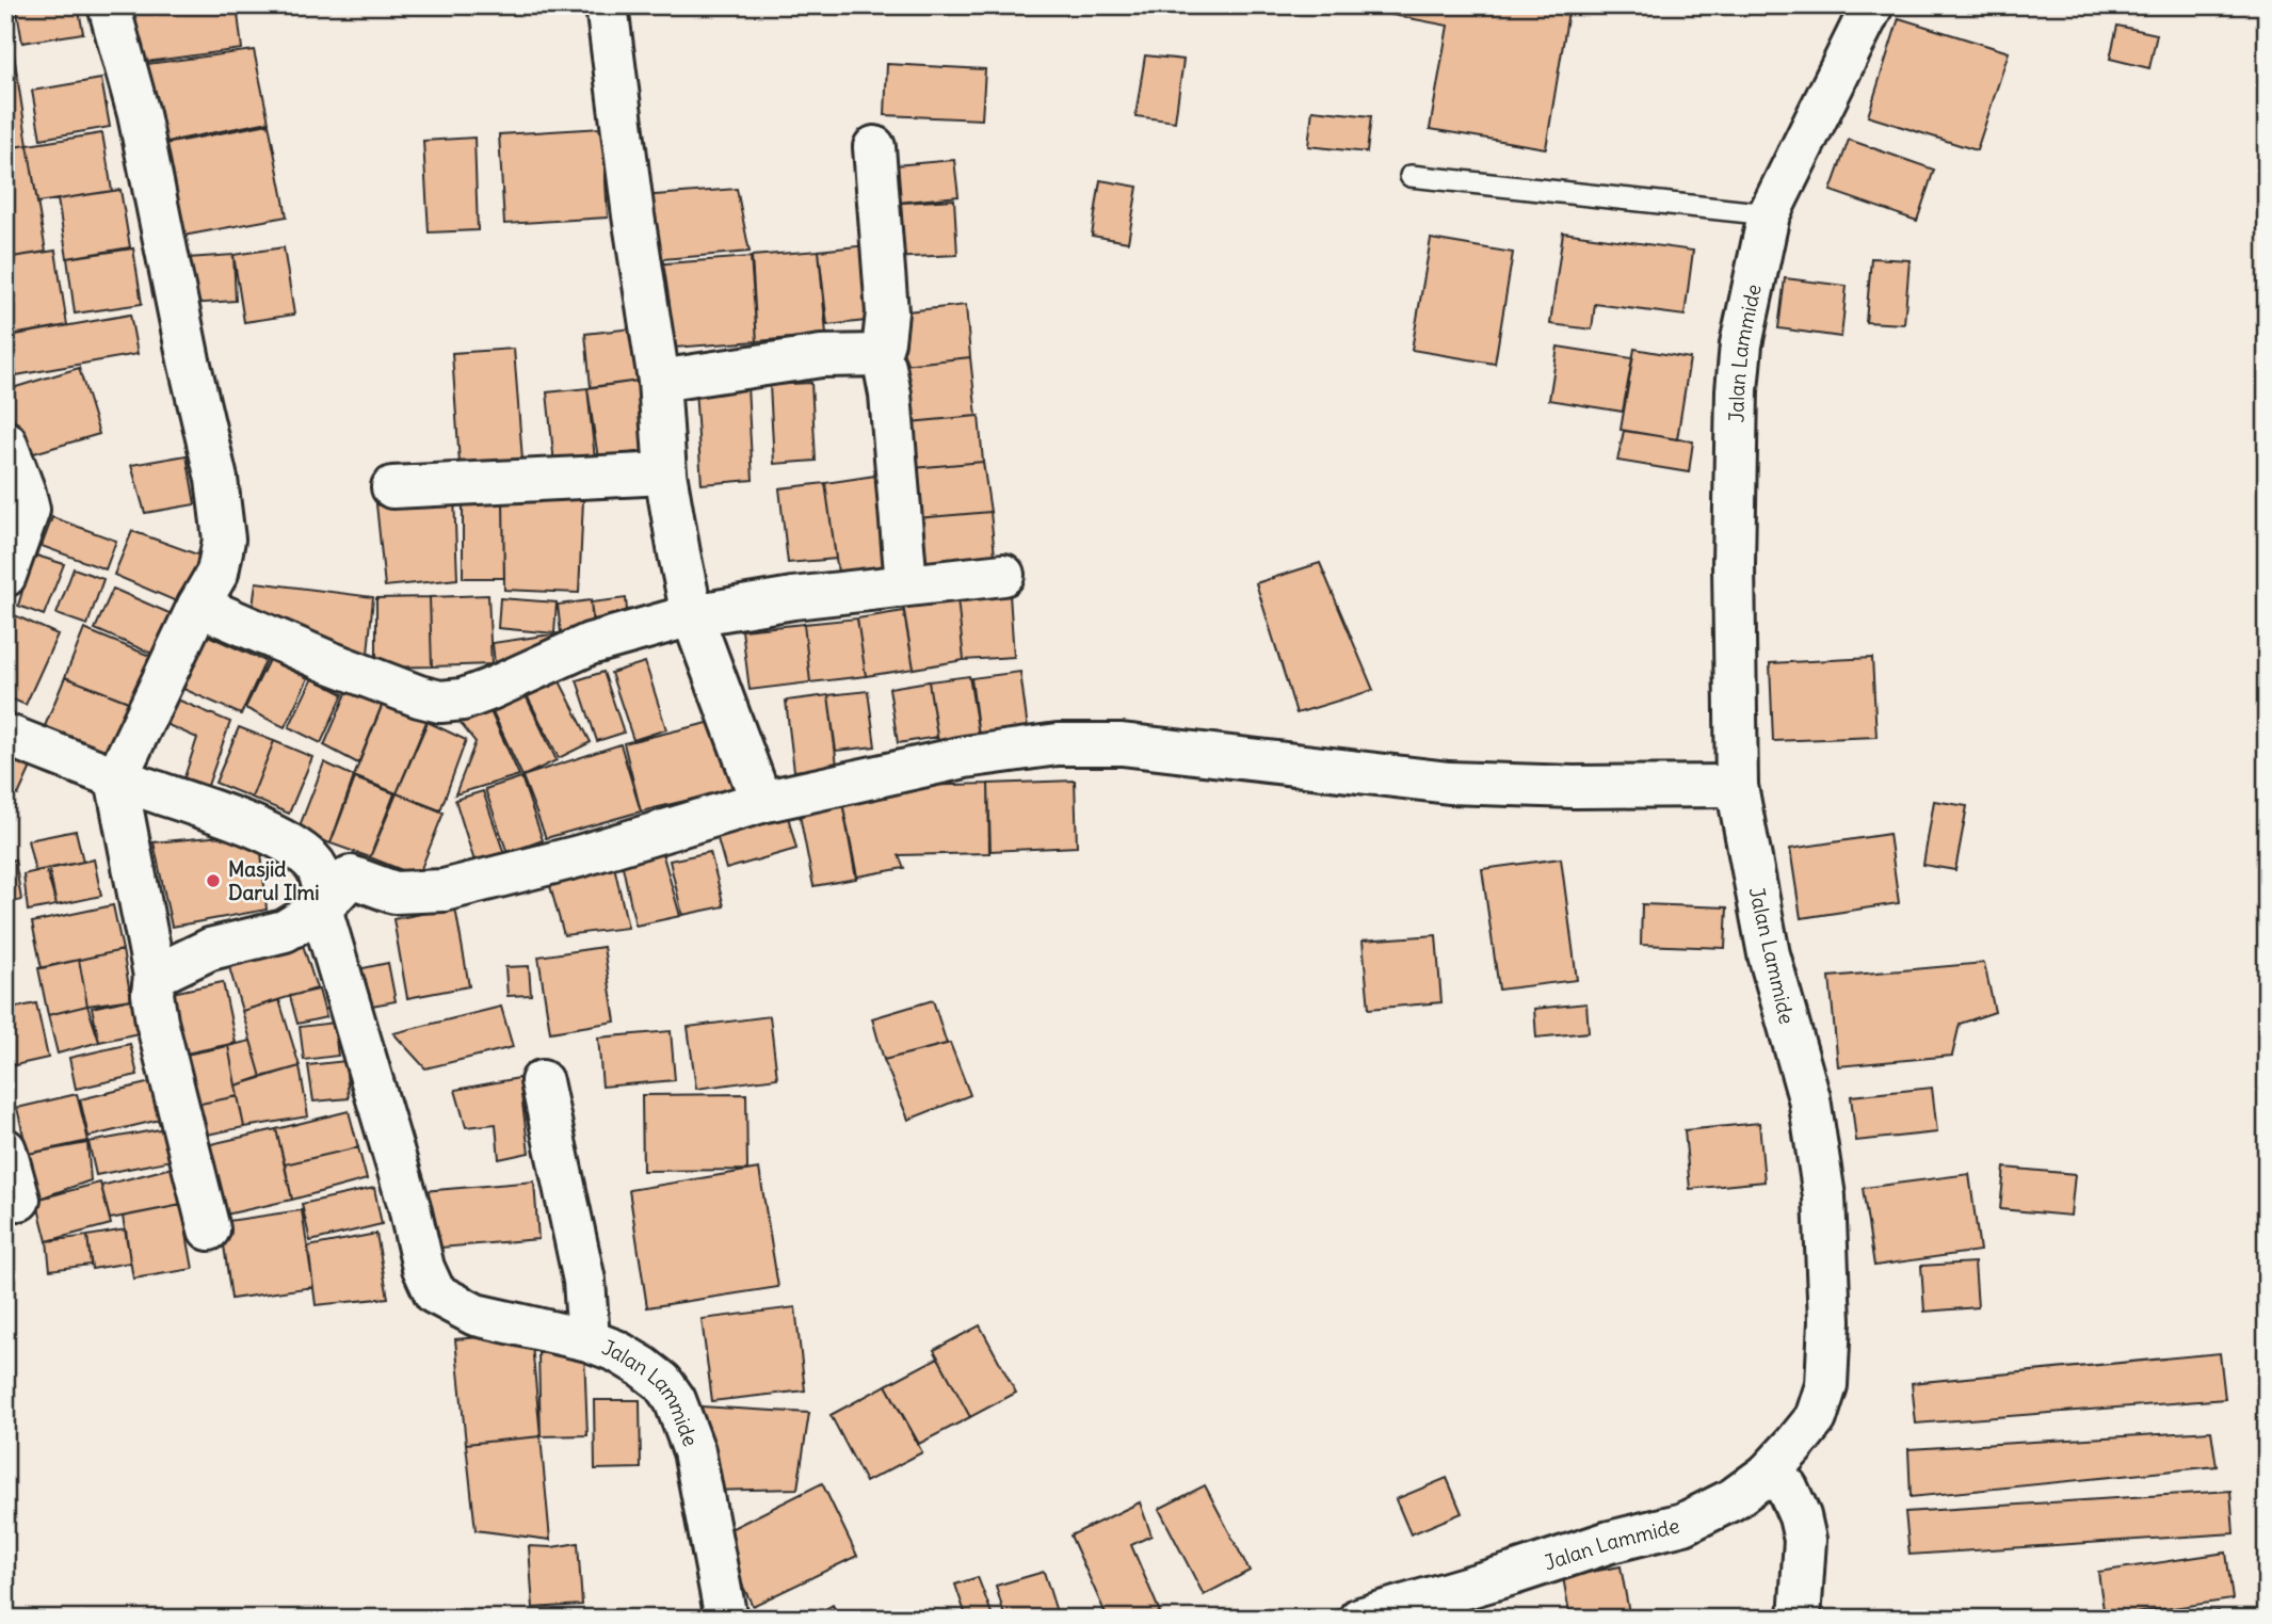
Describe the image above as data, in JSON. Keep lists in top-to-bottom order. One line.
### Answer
{"streets":{"street":["Jalan Lammide"]},"places":["Masjid Darul Ilmi"]}
